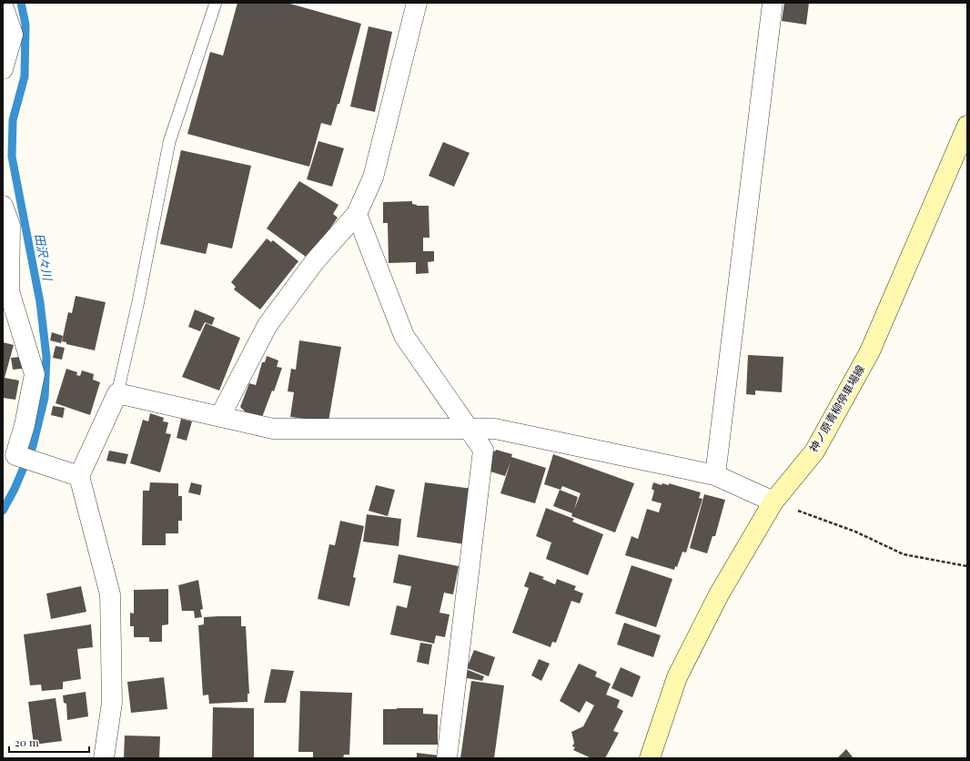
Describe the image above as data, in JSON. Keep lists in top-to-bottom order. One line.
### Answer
{"streets":{"main road":["神ノ原青柳停車場線"]},"water":["田沢々川"],"scale_bar":"20 m"}
